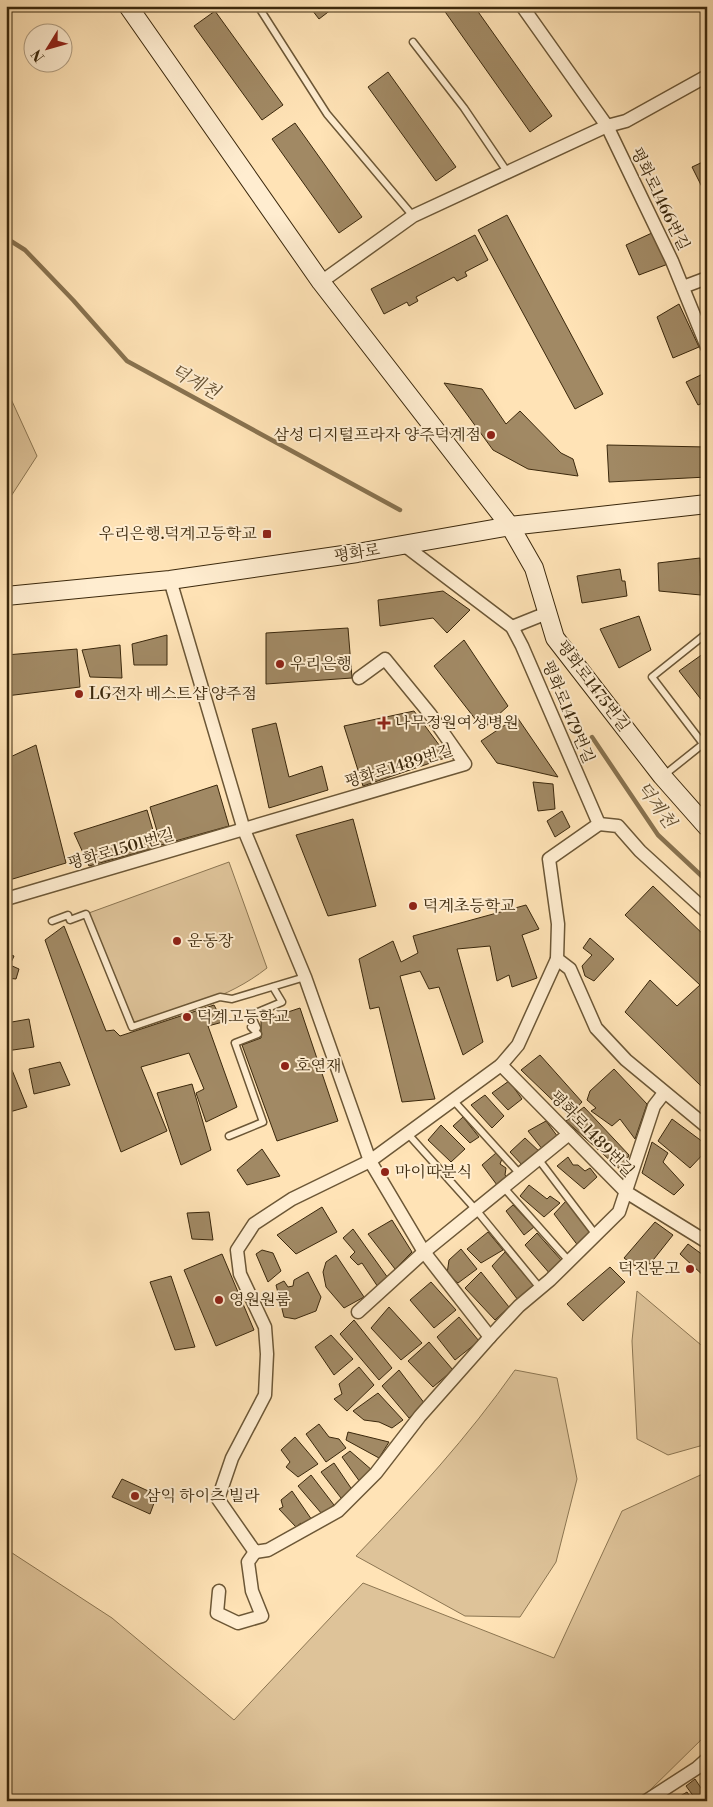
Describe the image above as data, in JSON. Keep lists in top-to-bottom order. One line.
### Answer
{"streets":{"main road":["평화로","평화로1475번길"],"street":["평화로1466번길","평화로1479번길","평화로1489번길","평화로1501번길"]},"crossings":[["평화로","평화로1475번길"],["평화로","평화로1479번길"],["평화로1489번길","평화로1501번길"]],"water":["덕계천"],"places":{"other":["삼성 디지털프라자 양주덕계점","우리은행","LG전자 베스트샵 양주점","덕계초등학교","운동장","덕계고등학교","호연재","마이따분식","덕진문고","영원원룸","삼익 하이츠 빌라"],"transit":["우리은행.덕계고등학교"],"health":["나무정원여성병원"]},"north":"bottom left"}
